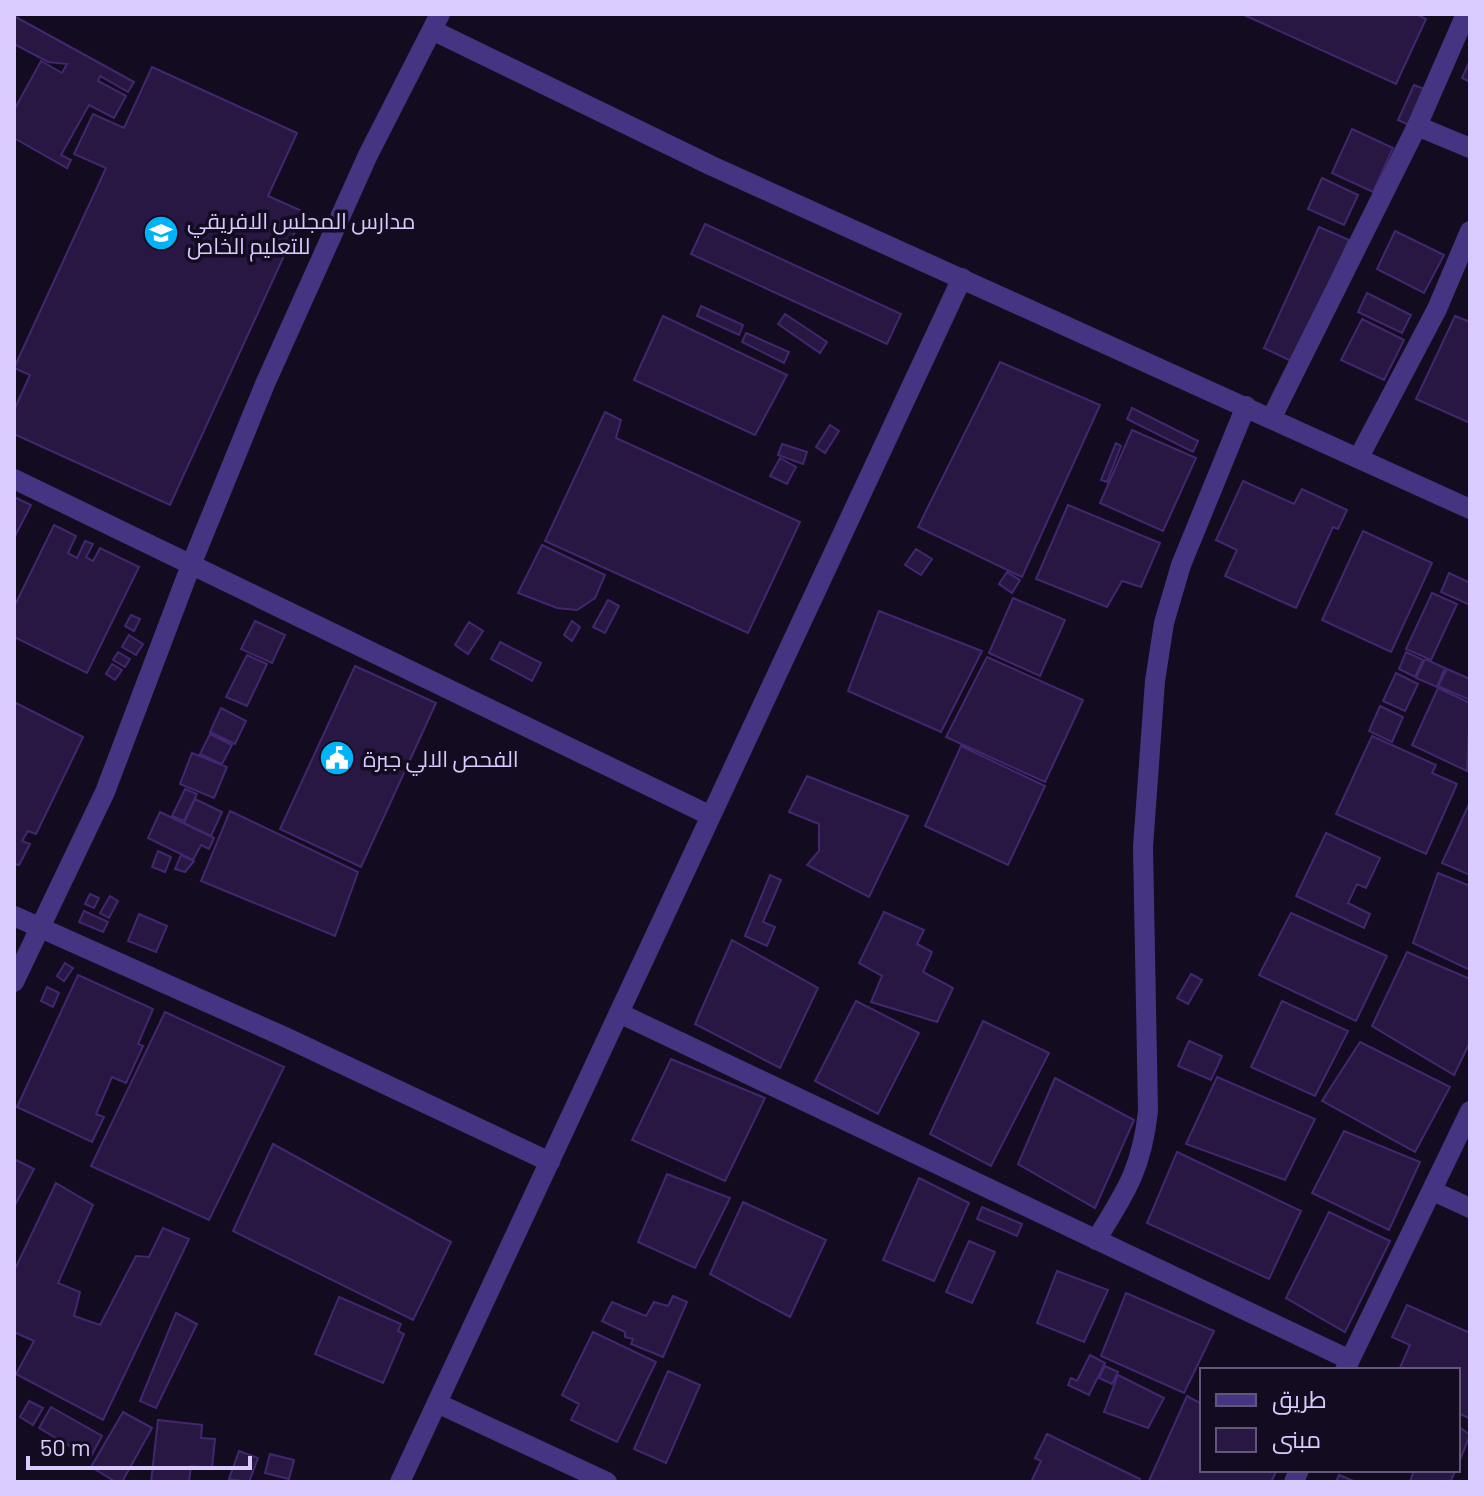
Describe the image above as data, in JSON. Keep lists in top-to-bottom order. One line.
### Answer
{"places":{"school or university":["مدارس المجلس الافريقي للتعليم الخاص"],"public building":["الفحص الالي جبرة"]},"legend":["طريق","مبنى"],"scale_bar":"50 m"}
